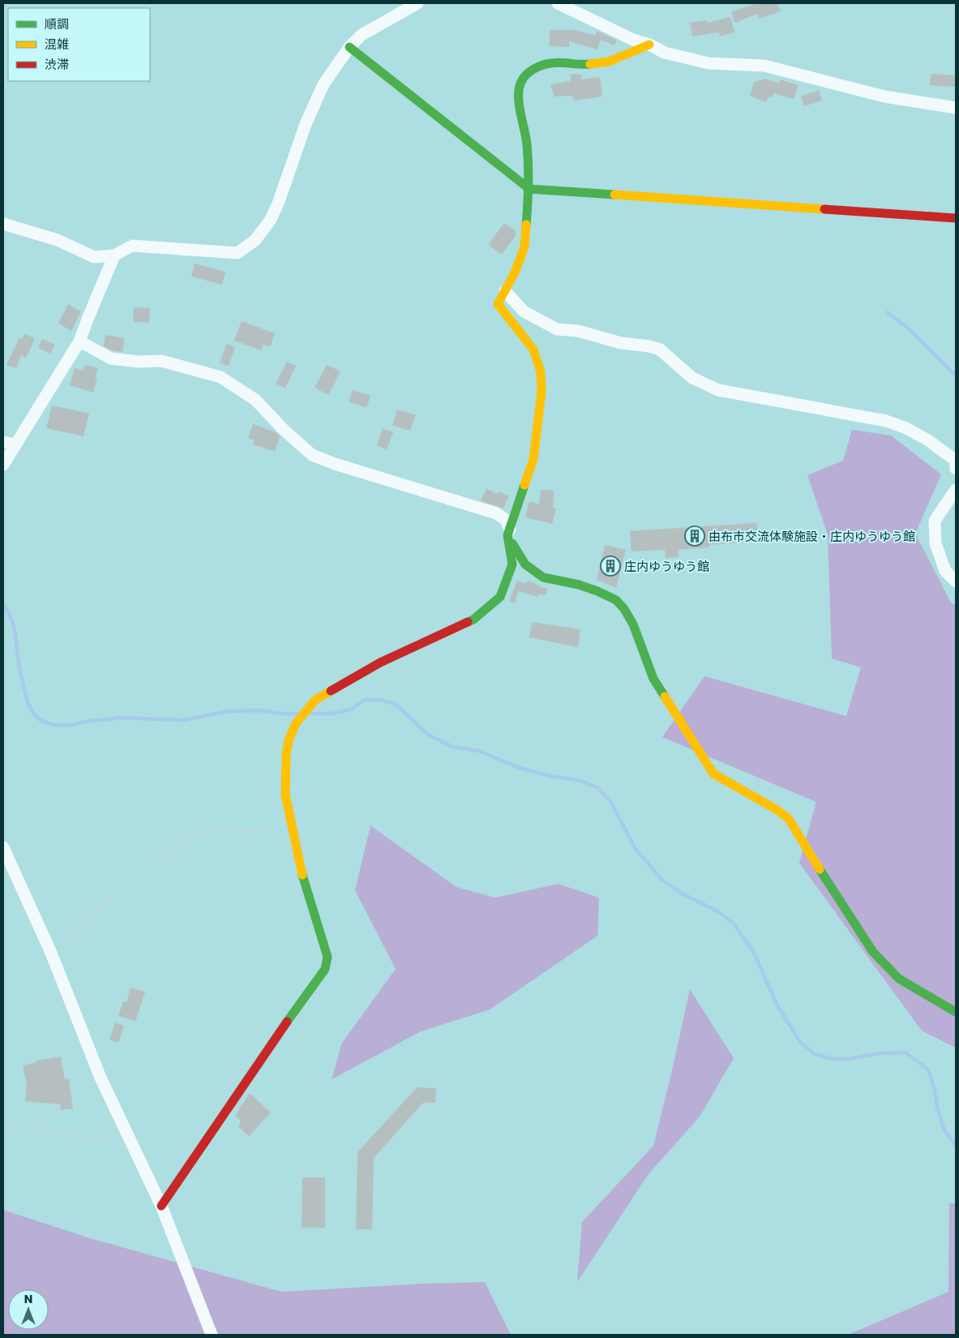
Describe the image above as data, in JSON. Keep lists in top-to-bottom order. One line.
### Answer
{"places":{"building":["由布市交流体験施設・庄内ゆうゆう館","庄内ゆうゆう館"]},"legend":["順調","混雑","渋滞"],"north":"top"}
